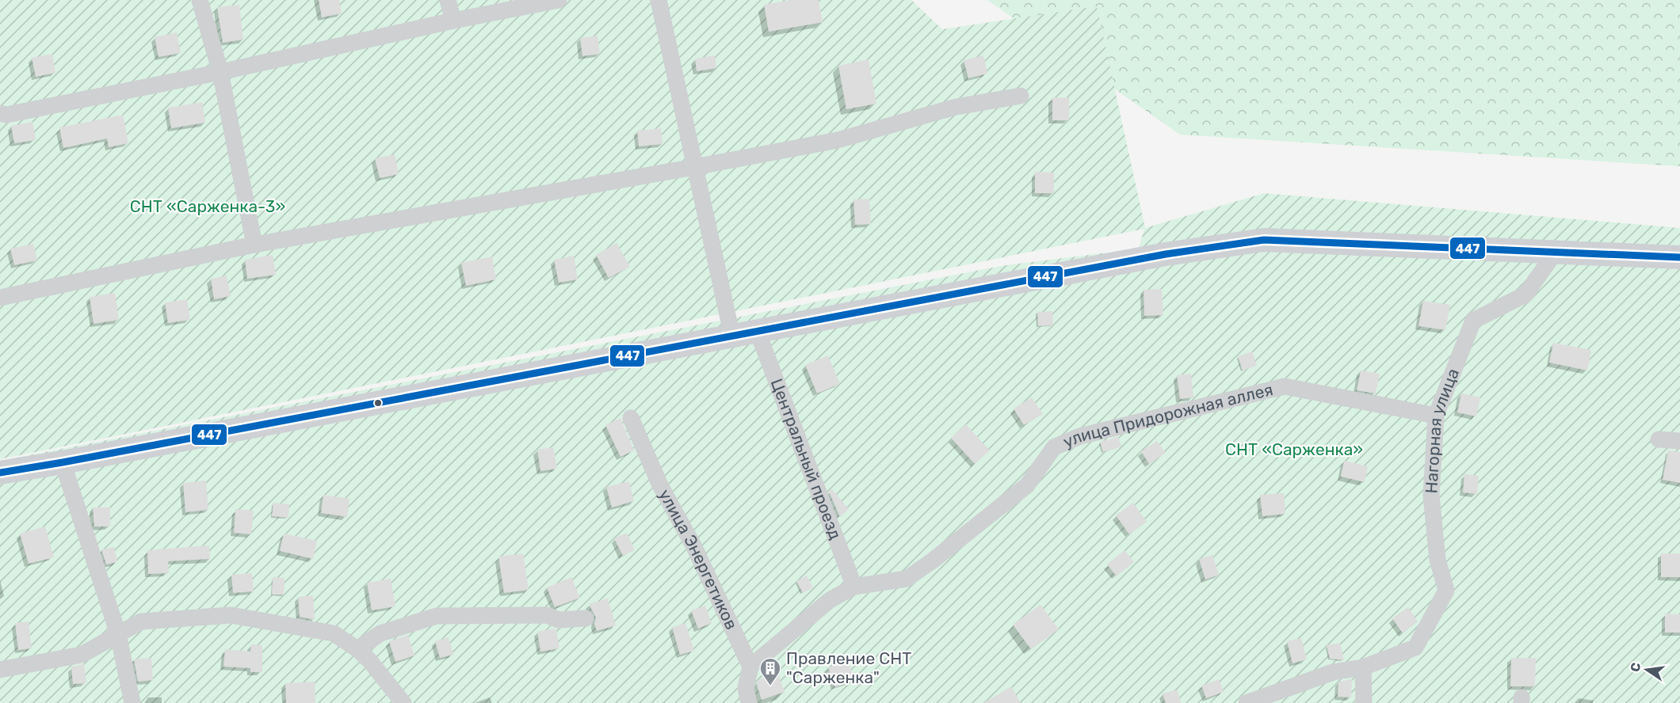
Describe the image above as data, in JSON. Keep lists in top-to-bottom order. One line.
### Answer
{"streets":{"street":["улица Придорожная аллея","Нагорная улица","Центральный проезд","улица Энергетиков"]},"crossings":[["улица Придорожная аллея","Нагорная улица"],["улица Придорожная аллея","Центральный проезд"],["улица Придорожная аллея","улица Энергетиков"]],"parks":["СНТ «Сарженка-3»","СНТ «Сарженка»"],"places":{"building":["Правление СНТ \"Сарженка\""]},"lines":["transit line 447"],"north":"left"}
